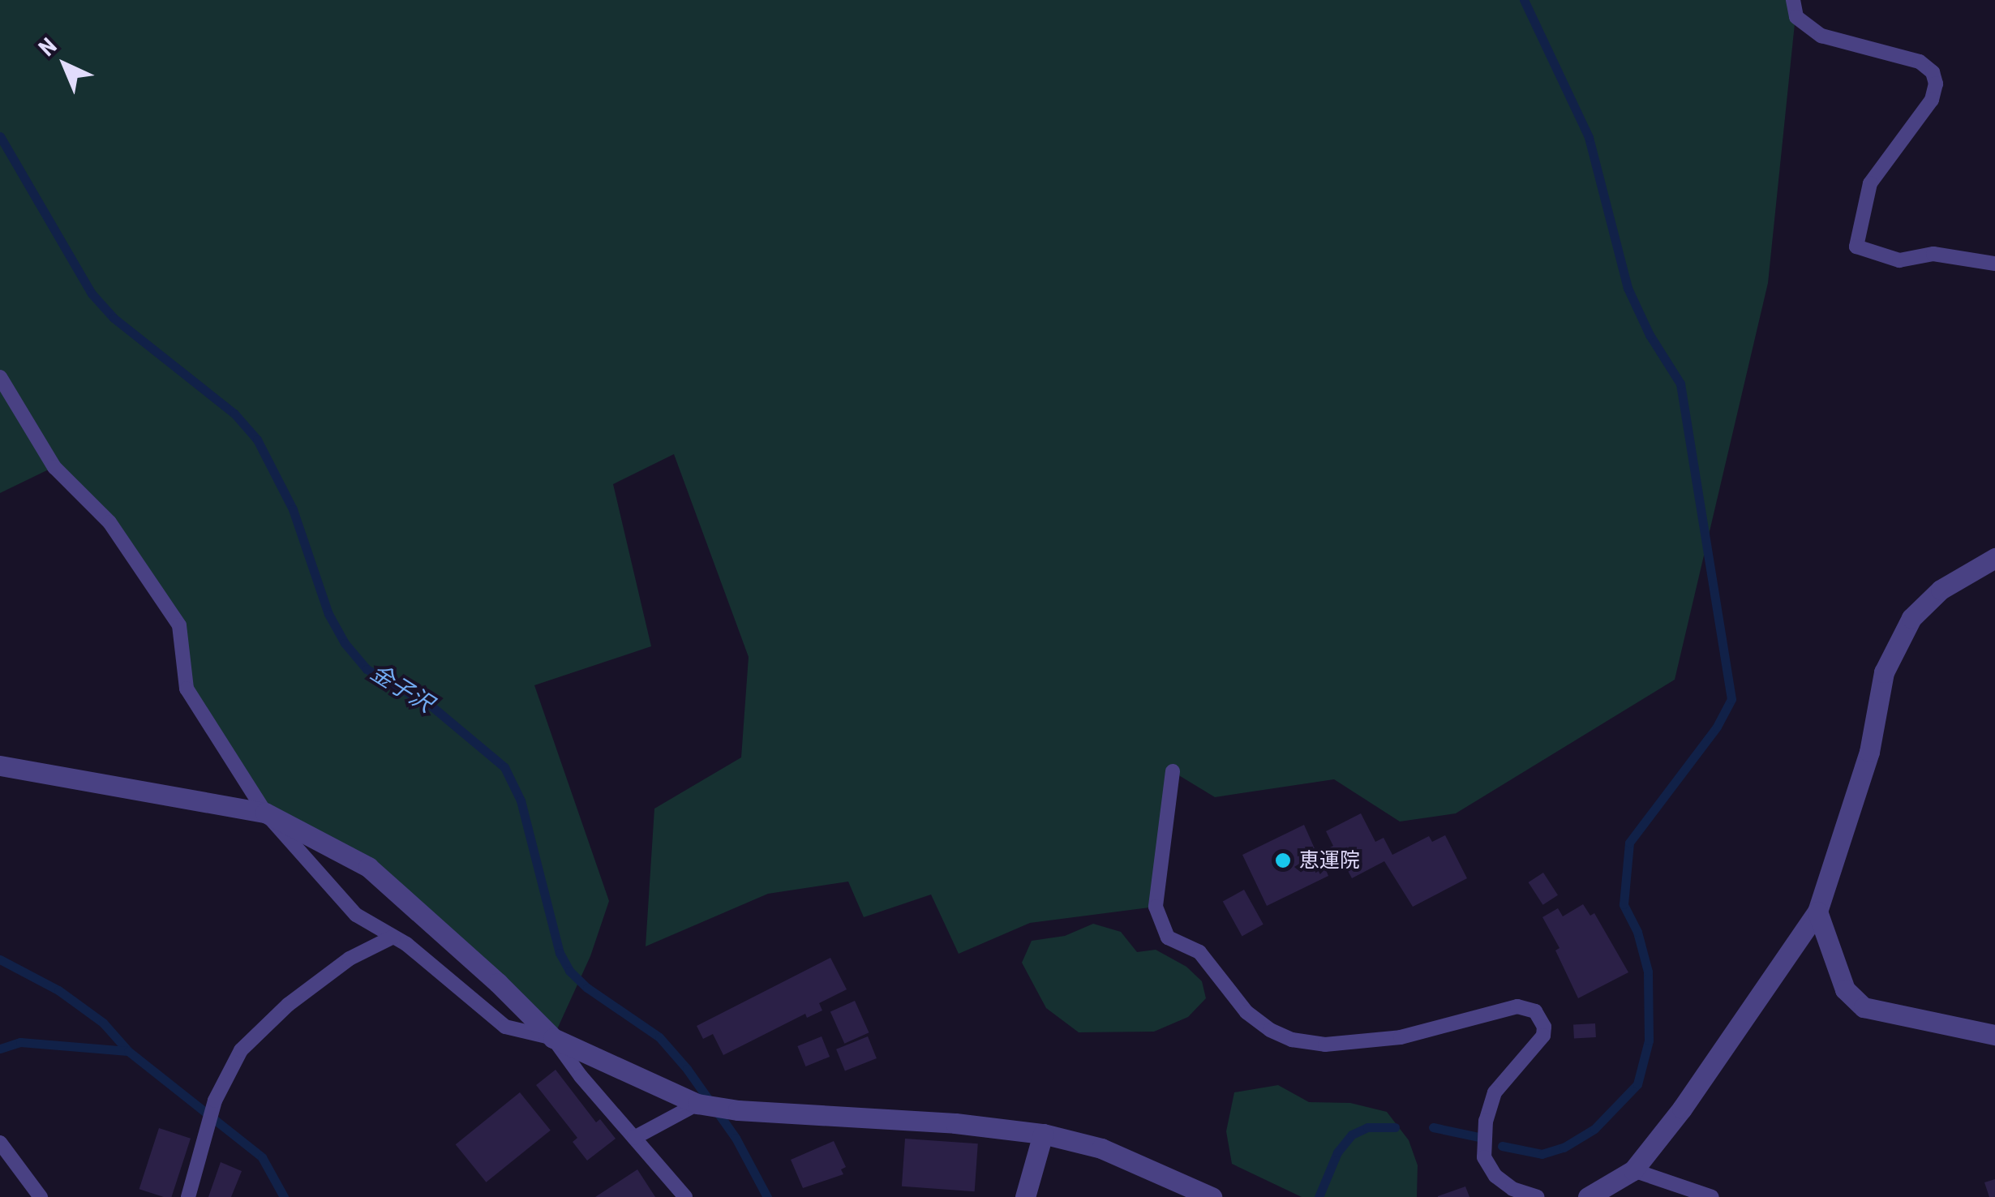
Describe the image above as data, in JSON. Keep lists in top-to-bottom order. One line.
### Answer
{"water":["金子沢"],"places":["恵運院"],"north":"top left"}
